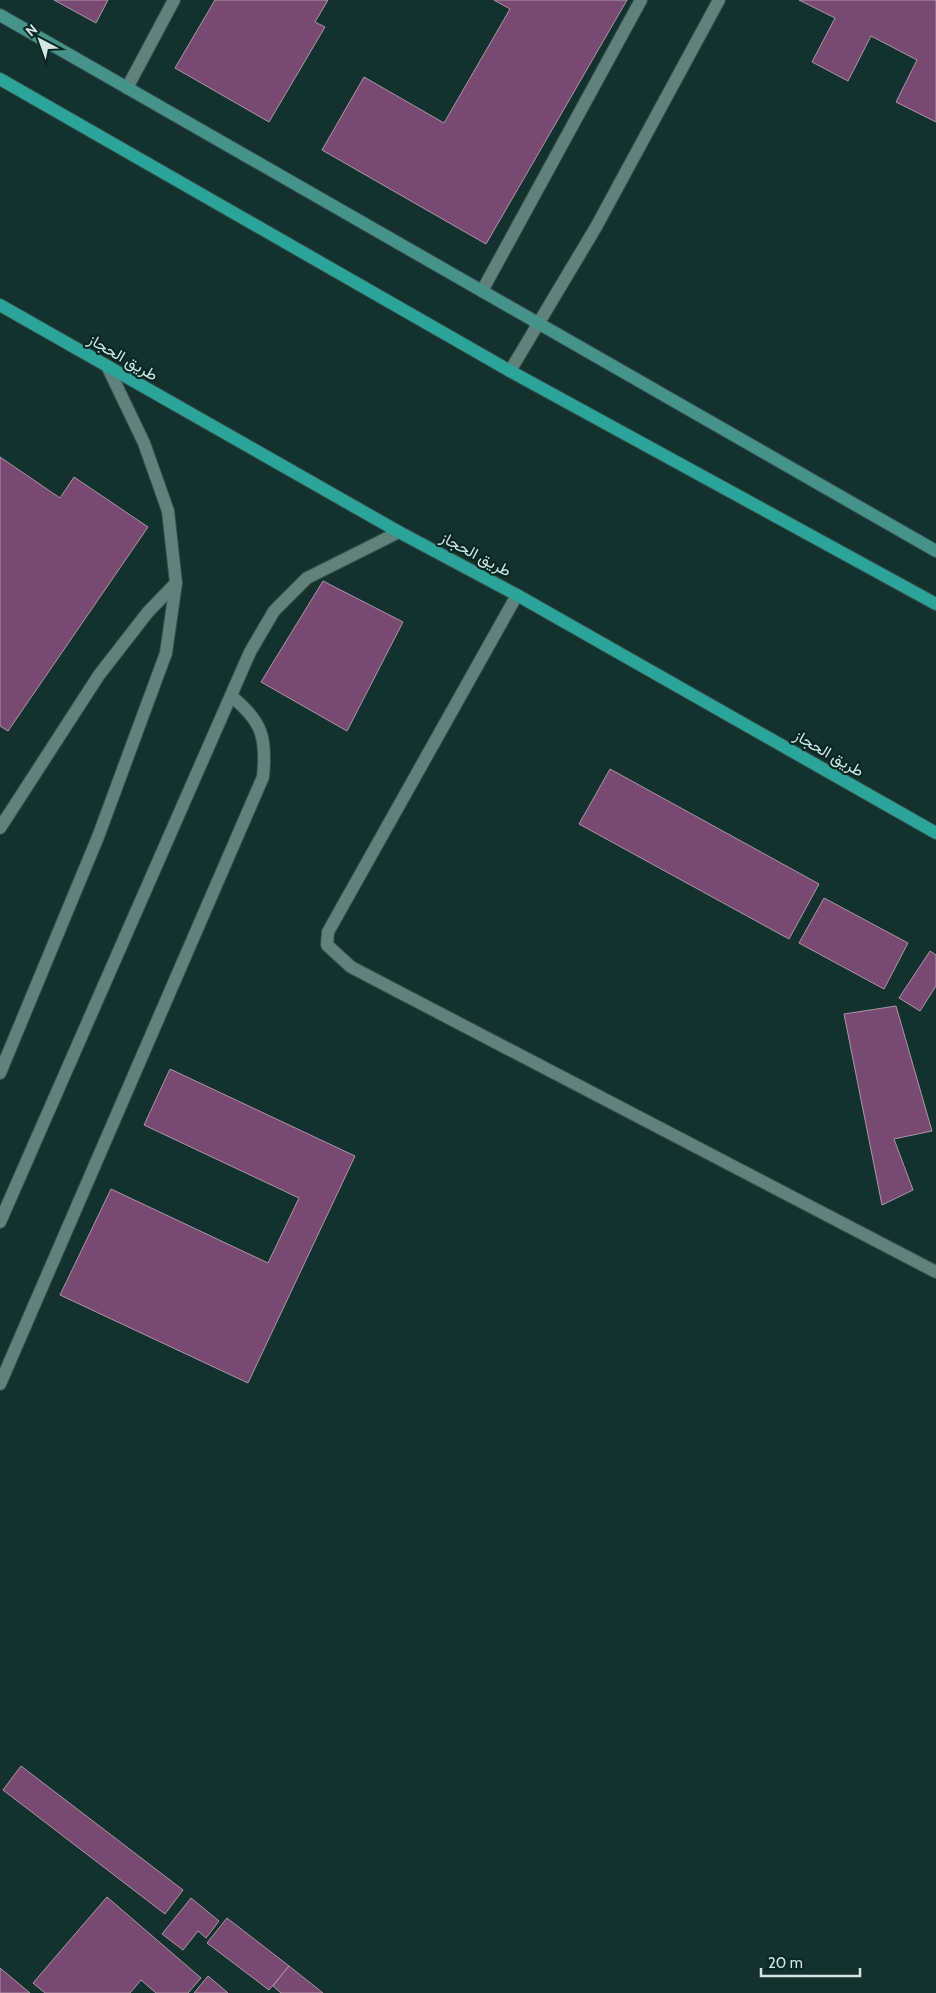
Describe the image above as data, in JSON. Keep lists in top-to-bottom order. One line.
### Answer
{"streets":{"main road":["طريق الحجاز"]},"scale_bar":"20 m","north":"top left"}
